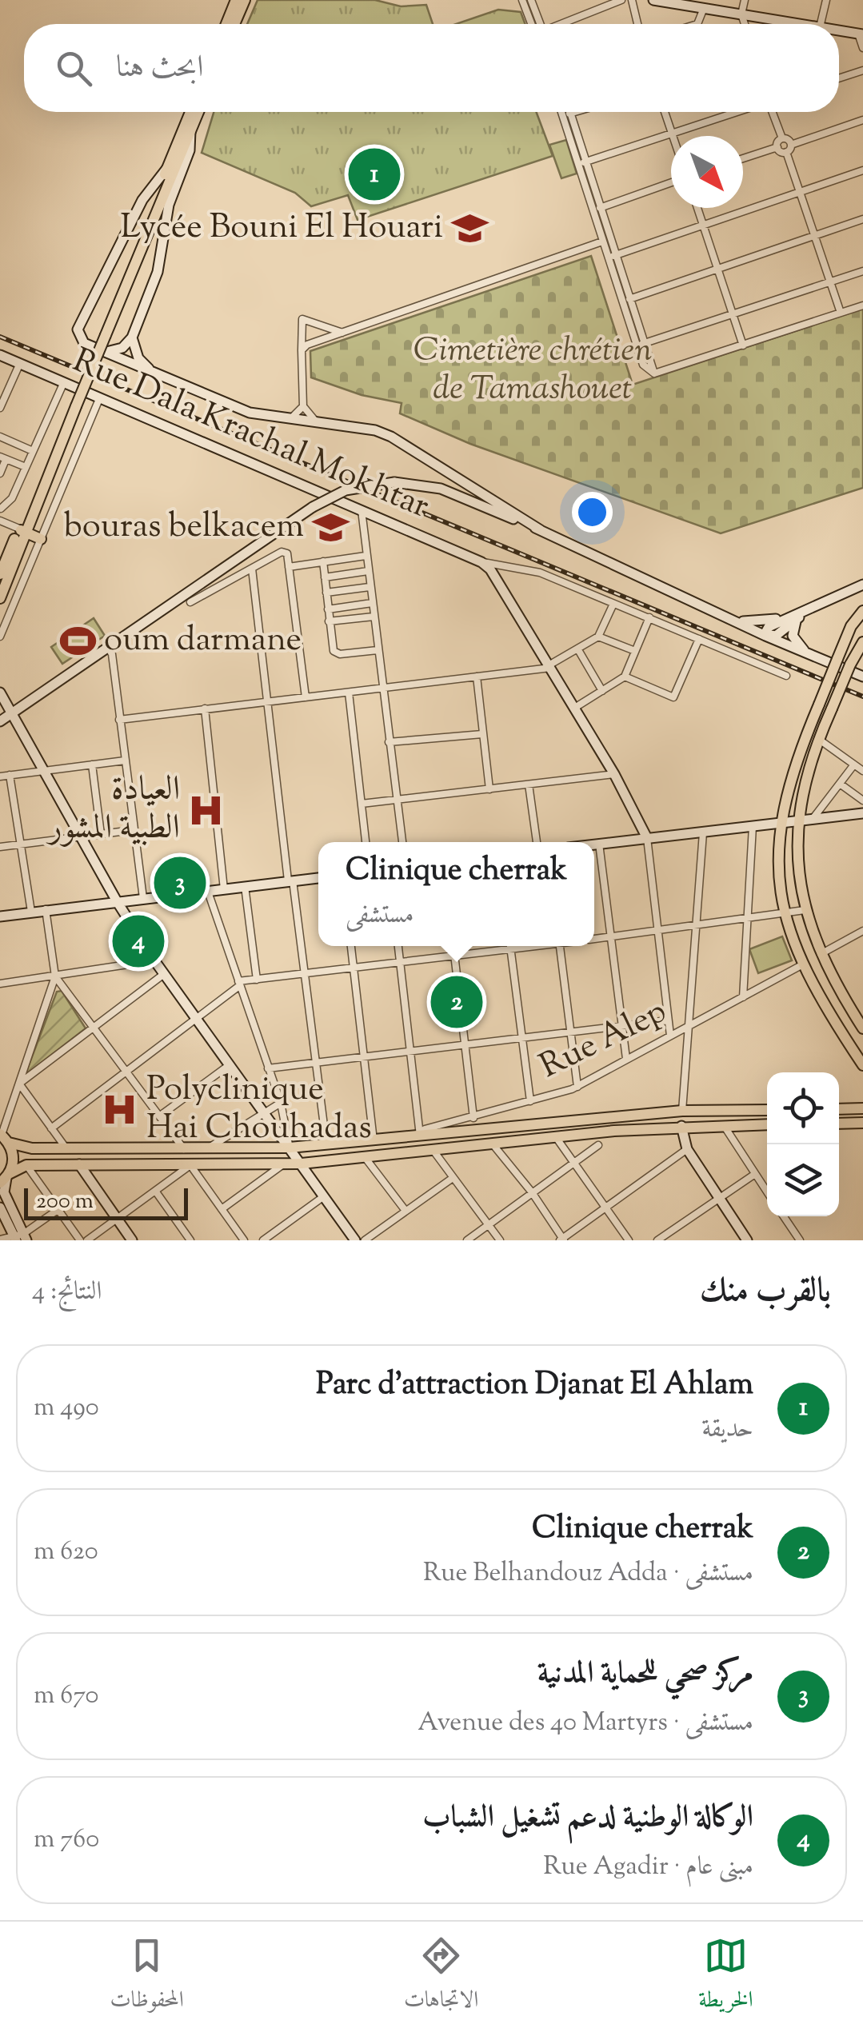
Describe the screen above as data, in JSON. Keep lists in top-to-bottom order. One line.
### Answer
{"streets":{"street":["Rue Dala Krachal Mokhtar","Rue Alep"]},"parks":["Cimetière chrétien de Tamashouet"],"places":{"school or university":["Lycée Bouni El Houari","bouras belkacem"],"sports":["oum darmane"],"hospital":["العيادة الطبية المشور","Polyclinique Hai Chouhadas"]},"scale_bar":"200 m","north":"bottom right","page":{"search":"ابحث هنا","pins":["1","3","4","2"],"popup":["Clinique cherrak","مستشفى"],"scale":"200 m","heading":["بالقرب منك","النتائج: 4"],"list":[{"mark":"1","name":"Parc d'attraction Djanat El Ahlam","note":"حديقة","value":"490 m"},{"mark":"2","name":"Clinique cherrak","note":"مستشفى · Rue Belhandouz Adda","value":"620 m"},{"mark":"3","name":"مركز صحي للحماية المدنية","note":"مستشفى · Avenue des 40 Martyrs","value":"670 m"},{"mark":"4","name":"الوكالة الوطنية لدعم تشغيل الشباب","note":"مبنى عام · Rue Agadir","value":"760 m"}],"nav":["الخريطة","الاتجاهات","المحفوظات"]}}
